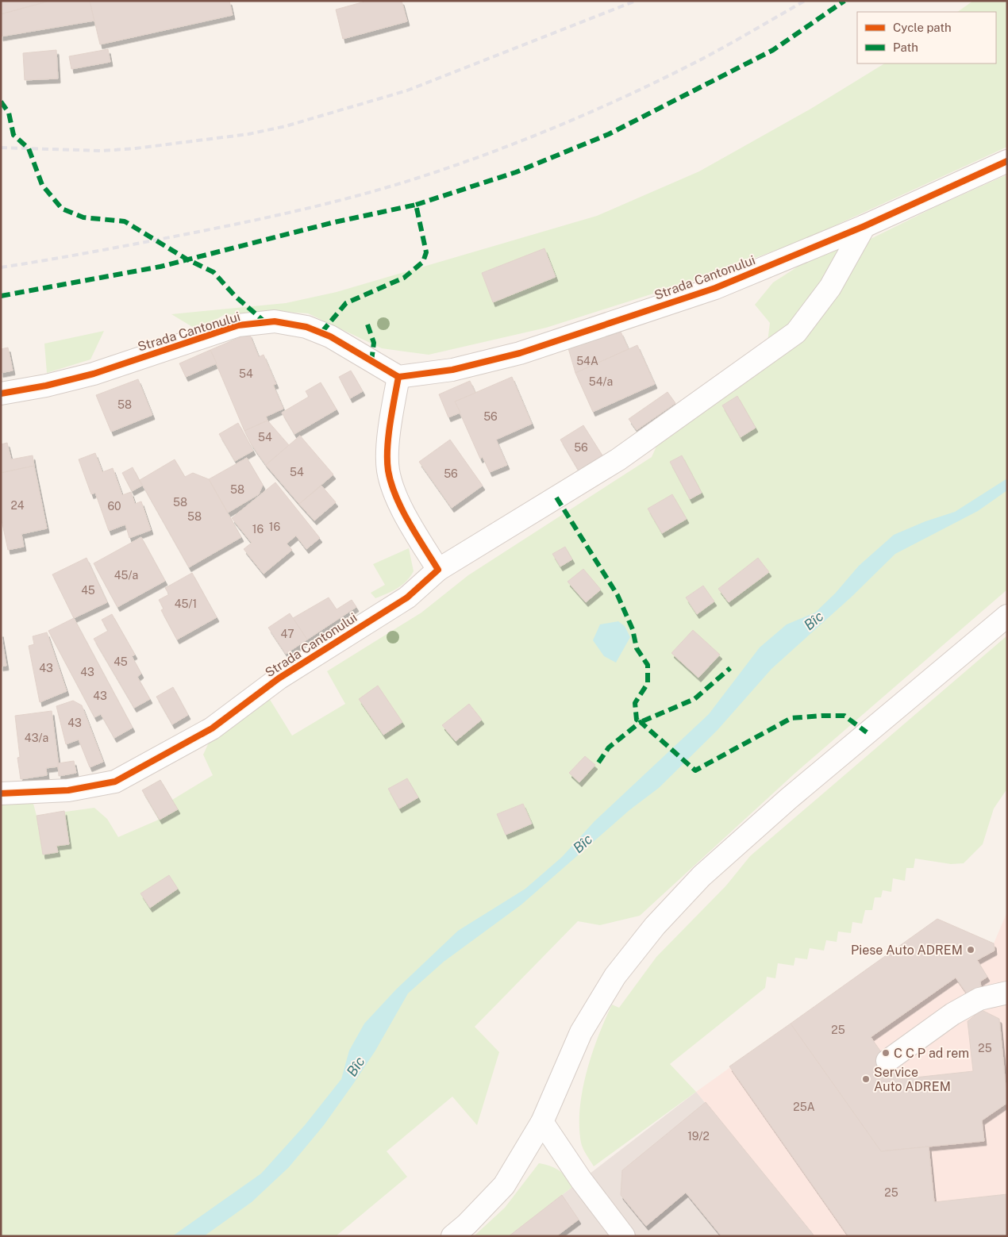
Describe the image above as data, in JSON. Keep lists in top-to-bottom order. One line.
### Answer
{"streets":{"street":["Strada Cantonului"]},"water":["Bîc"],"places":["Piese Auto ADREM","C C P ad rem","Service Auto ADREM"],"house_numbers":["54A","54","54/a","58","56","54","56","54","56","58","58","24","60","58","16","16","45/a","45","45/1","47","45","43","43","43","43","43/a","25","25","25A","19/2","25"],"legend":["Cycle path","Path"]}
